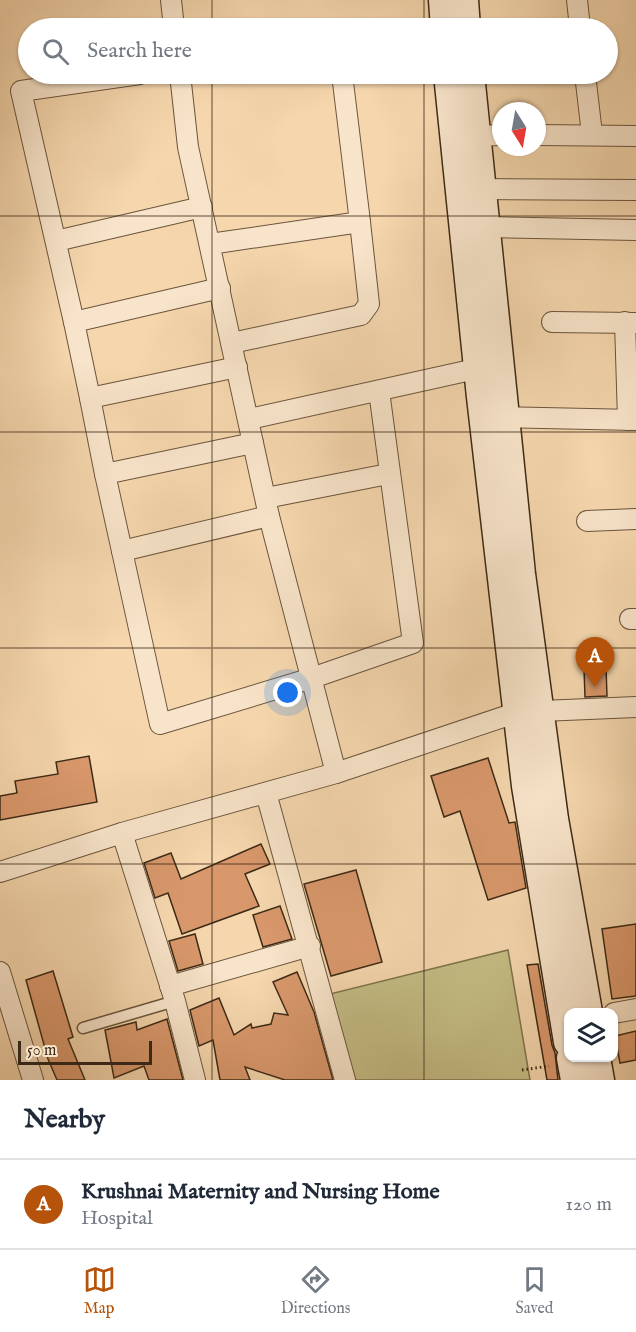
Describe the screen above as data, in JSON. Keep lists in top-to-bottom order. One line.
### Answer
{"scale_bar":"50 m","north":"bottom","page":{"search":"Search here","pins":"A","scale":"50 m","heading":"Nearby","list":[{"mark":"A","name":"Krushnai Maternity and Nursing Home","note":"Hospital","value":"120 m"}],"nav":["Map","Directions","Saved"]}}
